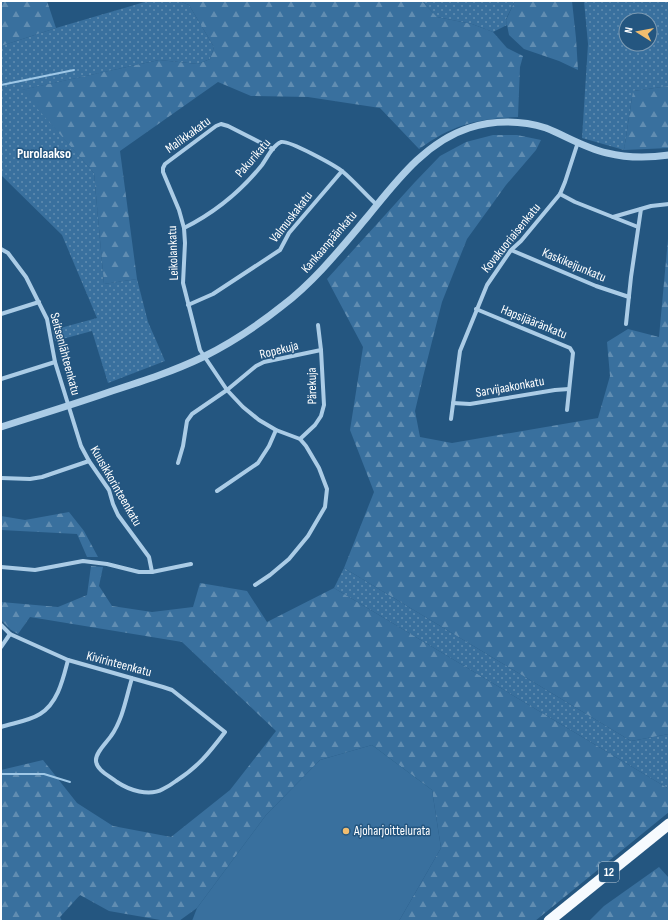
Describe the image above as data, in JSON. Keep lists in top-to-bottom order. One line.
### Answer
{"streets":{"highway":["12"],"street":["Malikkakatu","Pakurikatu","Valmuskakatu","Kovakuoriaisenkatu","Kankaanpäänkatu","Leikolankatu","Kaskikeijunkatu","Hapsijääränkatu","Ropekuja","Seitsenlähteenkatu","Pärekuja","Sarvijaakonkatu","Kuusikkorinteenkatu","Kivirinteenkatu"]},"crossings":[["Malikkakatu","Pakurikatu"],["Malikkakatu","Leikolankatu"],["Pakurikatu","Valmuskakatu"],["Pakurikatu","Kankaanpäänkatu"],["Pakurikatu","Leikolankatu"],["Valmuskakatu","Leikolankatu"],["Kovakuoriaisenkatu","Kankaanpäänkatu"],["Kovakuoriaisenkatu","Kaskikeijunkatu"],["Kovakuoriaisenkatu","Hapsijääränkatu"],["Kovakuoriaisenkatu","Sarvijaakonkatu"],["Kankaanpäänkatu","Leikolankatu"],["Kankaanpäänkatu","Seitsenlähteenkatu"],["Kankaanpäänkatu","Kuusikkorinteenkatu"],["Leikolankatu","Ropekuja"],["Leikolankatu","Pärekuja"],["Hapsijääränkatu","Sarvijaakonkatu"],["Ropekuja","Pärekuja"],["Seitsenlähteenkatu","Kuusikkorinteenkatu"]],"districts":["Purolaakso"],"places":["Ajoharjoittelurata"],"north":"left"}
